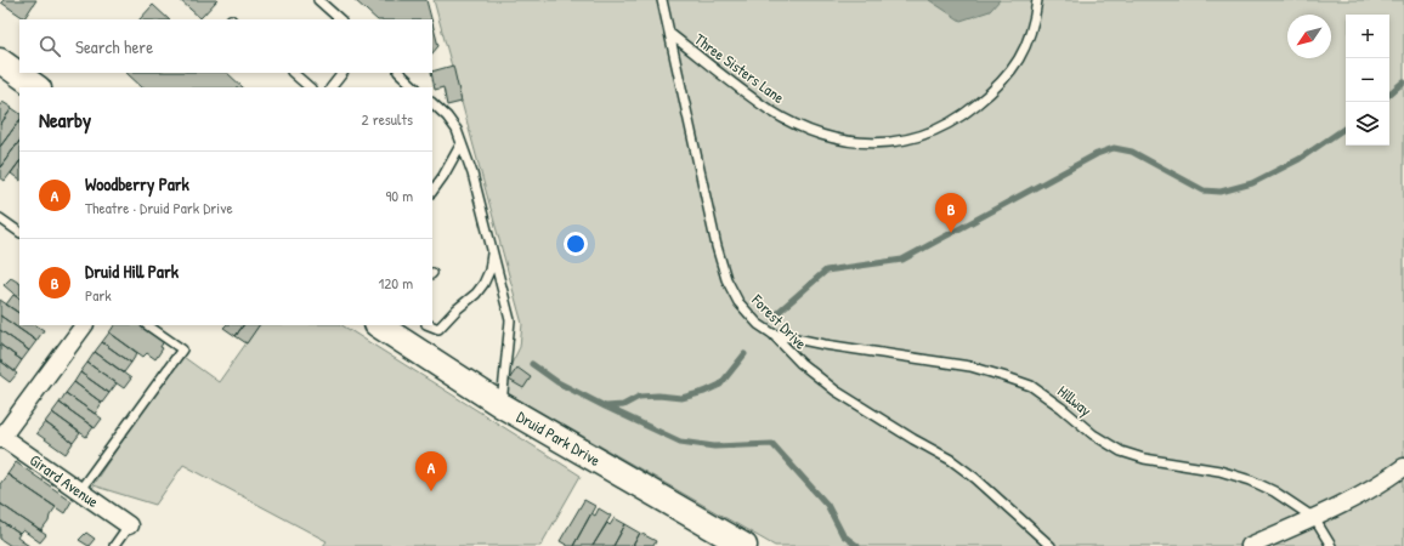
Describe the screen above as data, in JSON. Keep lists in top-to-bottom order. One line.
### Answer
{"streets":{"main road":["Druid Park Drive"],"street":["Girard Avenue"],"lane":["Three Sisters Lane","Forest Drive","Hillway"]},"crossings":[["Three Sisters Lane","Forest Drive"],["Forest Drive","Hillway"]],"north":"bottom left","page":{"map_buttons":["+","−"],"search":"Search here","heading":["Nearby","2 results"],"list":[{"mark":"A","name":"Woodberry Park","note":"Theatre · Druid Park Drive","value":"90 m"},{"mark":"B","name":"Druid Hill Park","note":"Park","value":"120 m"}],"pins":["B","A"]}}
